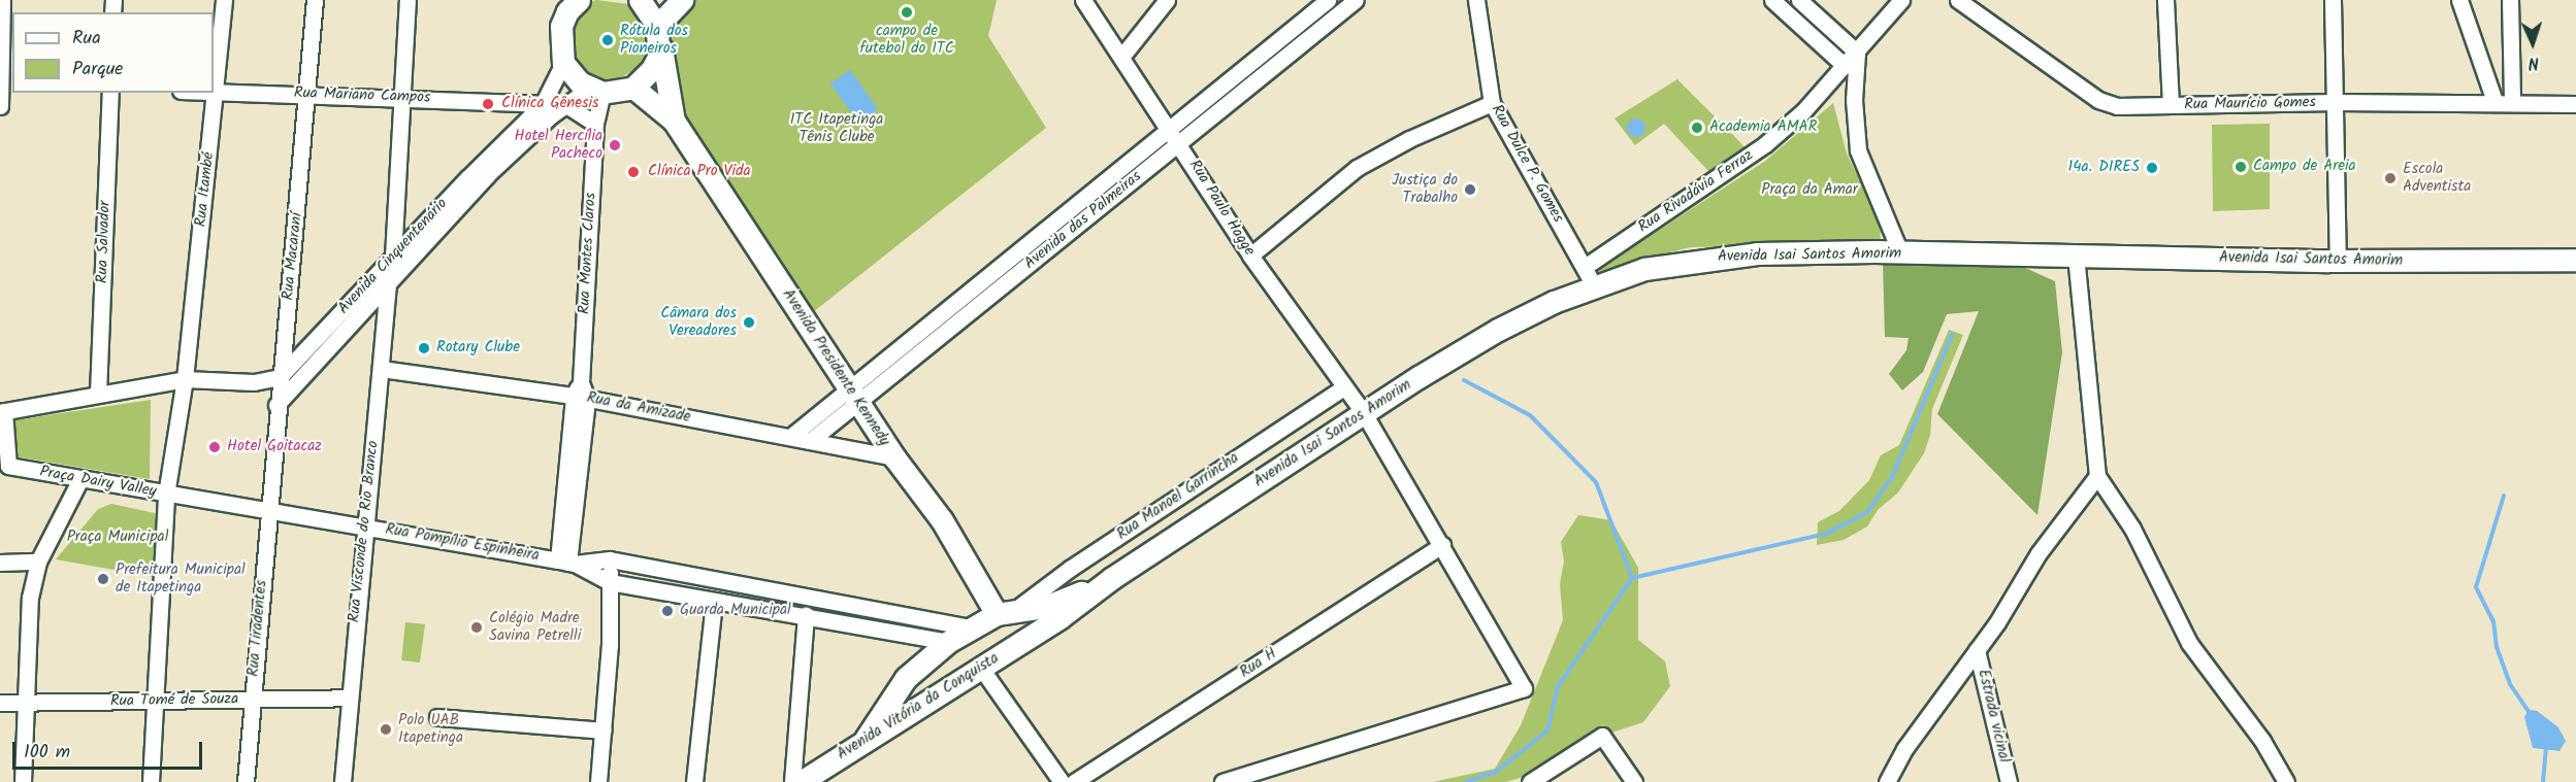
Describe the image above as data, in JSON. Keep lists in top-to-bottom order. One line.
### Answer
{"streets":{"main road":["Avenida Isai Santos Amorim","Avenida Presidente Kennedy","Avenida Vitória da Conquista"],"street":["Rua Mariano Campos","Rua Maurício Gomes","Rua Dulce P. Gomes","Rua Itambé","Rua Rivadávia Ferraz","Rua Paulo Hagge","Avenida das Palmeiras","Rua Salvador","Rua Montes Claros","Rua Macaraní","Avenida Cinquentenário","Rua da Amizade","Praça Dairy Valley","Rua Manoel Garrincha","Rua Visconde do Rio Branco","Rua Pompílio Espinheira","Rua Tiradentes","Rua H","Rua Tomé de Souza","Estrada vicinal"]},"crossings":[["Rua Mariano Campos","Rua Itambé"],["Rua Mariano Campos","Rua Macaraní"],["Rua Mariano Campos","Avenida Cinquentenário"],["Rua Dulce P. Gomes","Rua Rivadávia Ferraz"],["Rua Dulce P. Gomes","Avenida Isai Santos Amorim"],["Rua Itambé","Praça Dairy Valley"],["Rua Rivadávia Ferraz","Avenida Isai Santos Amorim"],["Rua Paulo Hagge","Avenida das Palmeiras"],["Rua Paulo Hagge","Avenida Isai Santos Amorim"],["Rua Paulo Hagge","Rua Manoel Garrincha"],["Avenida das Palmeiras","Avenida Presidente Kennedy"],["Avenida das Palmeiras","Rua da Amizade"],["Rua Salvador","Praça Dairy Valley"],["Rua Montes Claros","Avenida Cinquentenário"],["Rua Montes Claros","Rua da Amizade"],["Rua Montes Claros","Rua Pompílio Espinheira"],["Avenida Isai Santos Amorim","Avenida Presidente Kennedy"],["Avenida Isai Santos Amorim","Avenida Vitória da Conquista"],["Rua Macaraní","Avenida Cinquentenário"],["Rua Macaraní","Rua Pompílio Espinheira"],["Rua Macaraní","Rua Tiradentes"],["Avenida Cinquentenário","Rua Visconde do Rio Branco"],["Avenida Presidente Kennedy","Rua da Amizade"],["Avenida Presidente Kennedy","Rua Manoel Garrincha"],["Rua da Amizade","Rua Visconde do Rio Branco"],["Praça Dairy Valley","Rua Pompílio Espinheira"],["Rua Visconde do Rio Branco","Rua Pompílio Espinheira"],["Rua Visconde do Rio Branco","Rua Tomé de Souza"],["Rua Pompílio Espinheira","Rua Tiradentes"],["Rua Tiradentes","Rua Tomé de Souza"]],"parks":["ITC Itapetinga Tênis Clube","Praça da Amar","Praça Municipal"],"places":["campo de futebol do ITC","Rótula dos Pioneiros","Clínica Gênesis","Academia AMAR","Hotel Hercília Pacheco","Campo de Areia","14a. DIRES","Clínica Pro Vida","Escola Adventista","Justiça do Trabalho","Câmara dos Vereadores","Rotary Clube","Hotel Goitacaz","Prefeitura Municipal de Itapetinga","Guarda Municipal","Colégio Madre Savina Petrelli","Polo UAB Itapetinga"],"legend":["Rua","Parque"],"scale_bar":"100 m","north":"bottom"}
